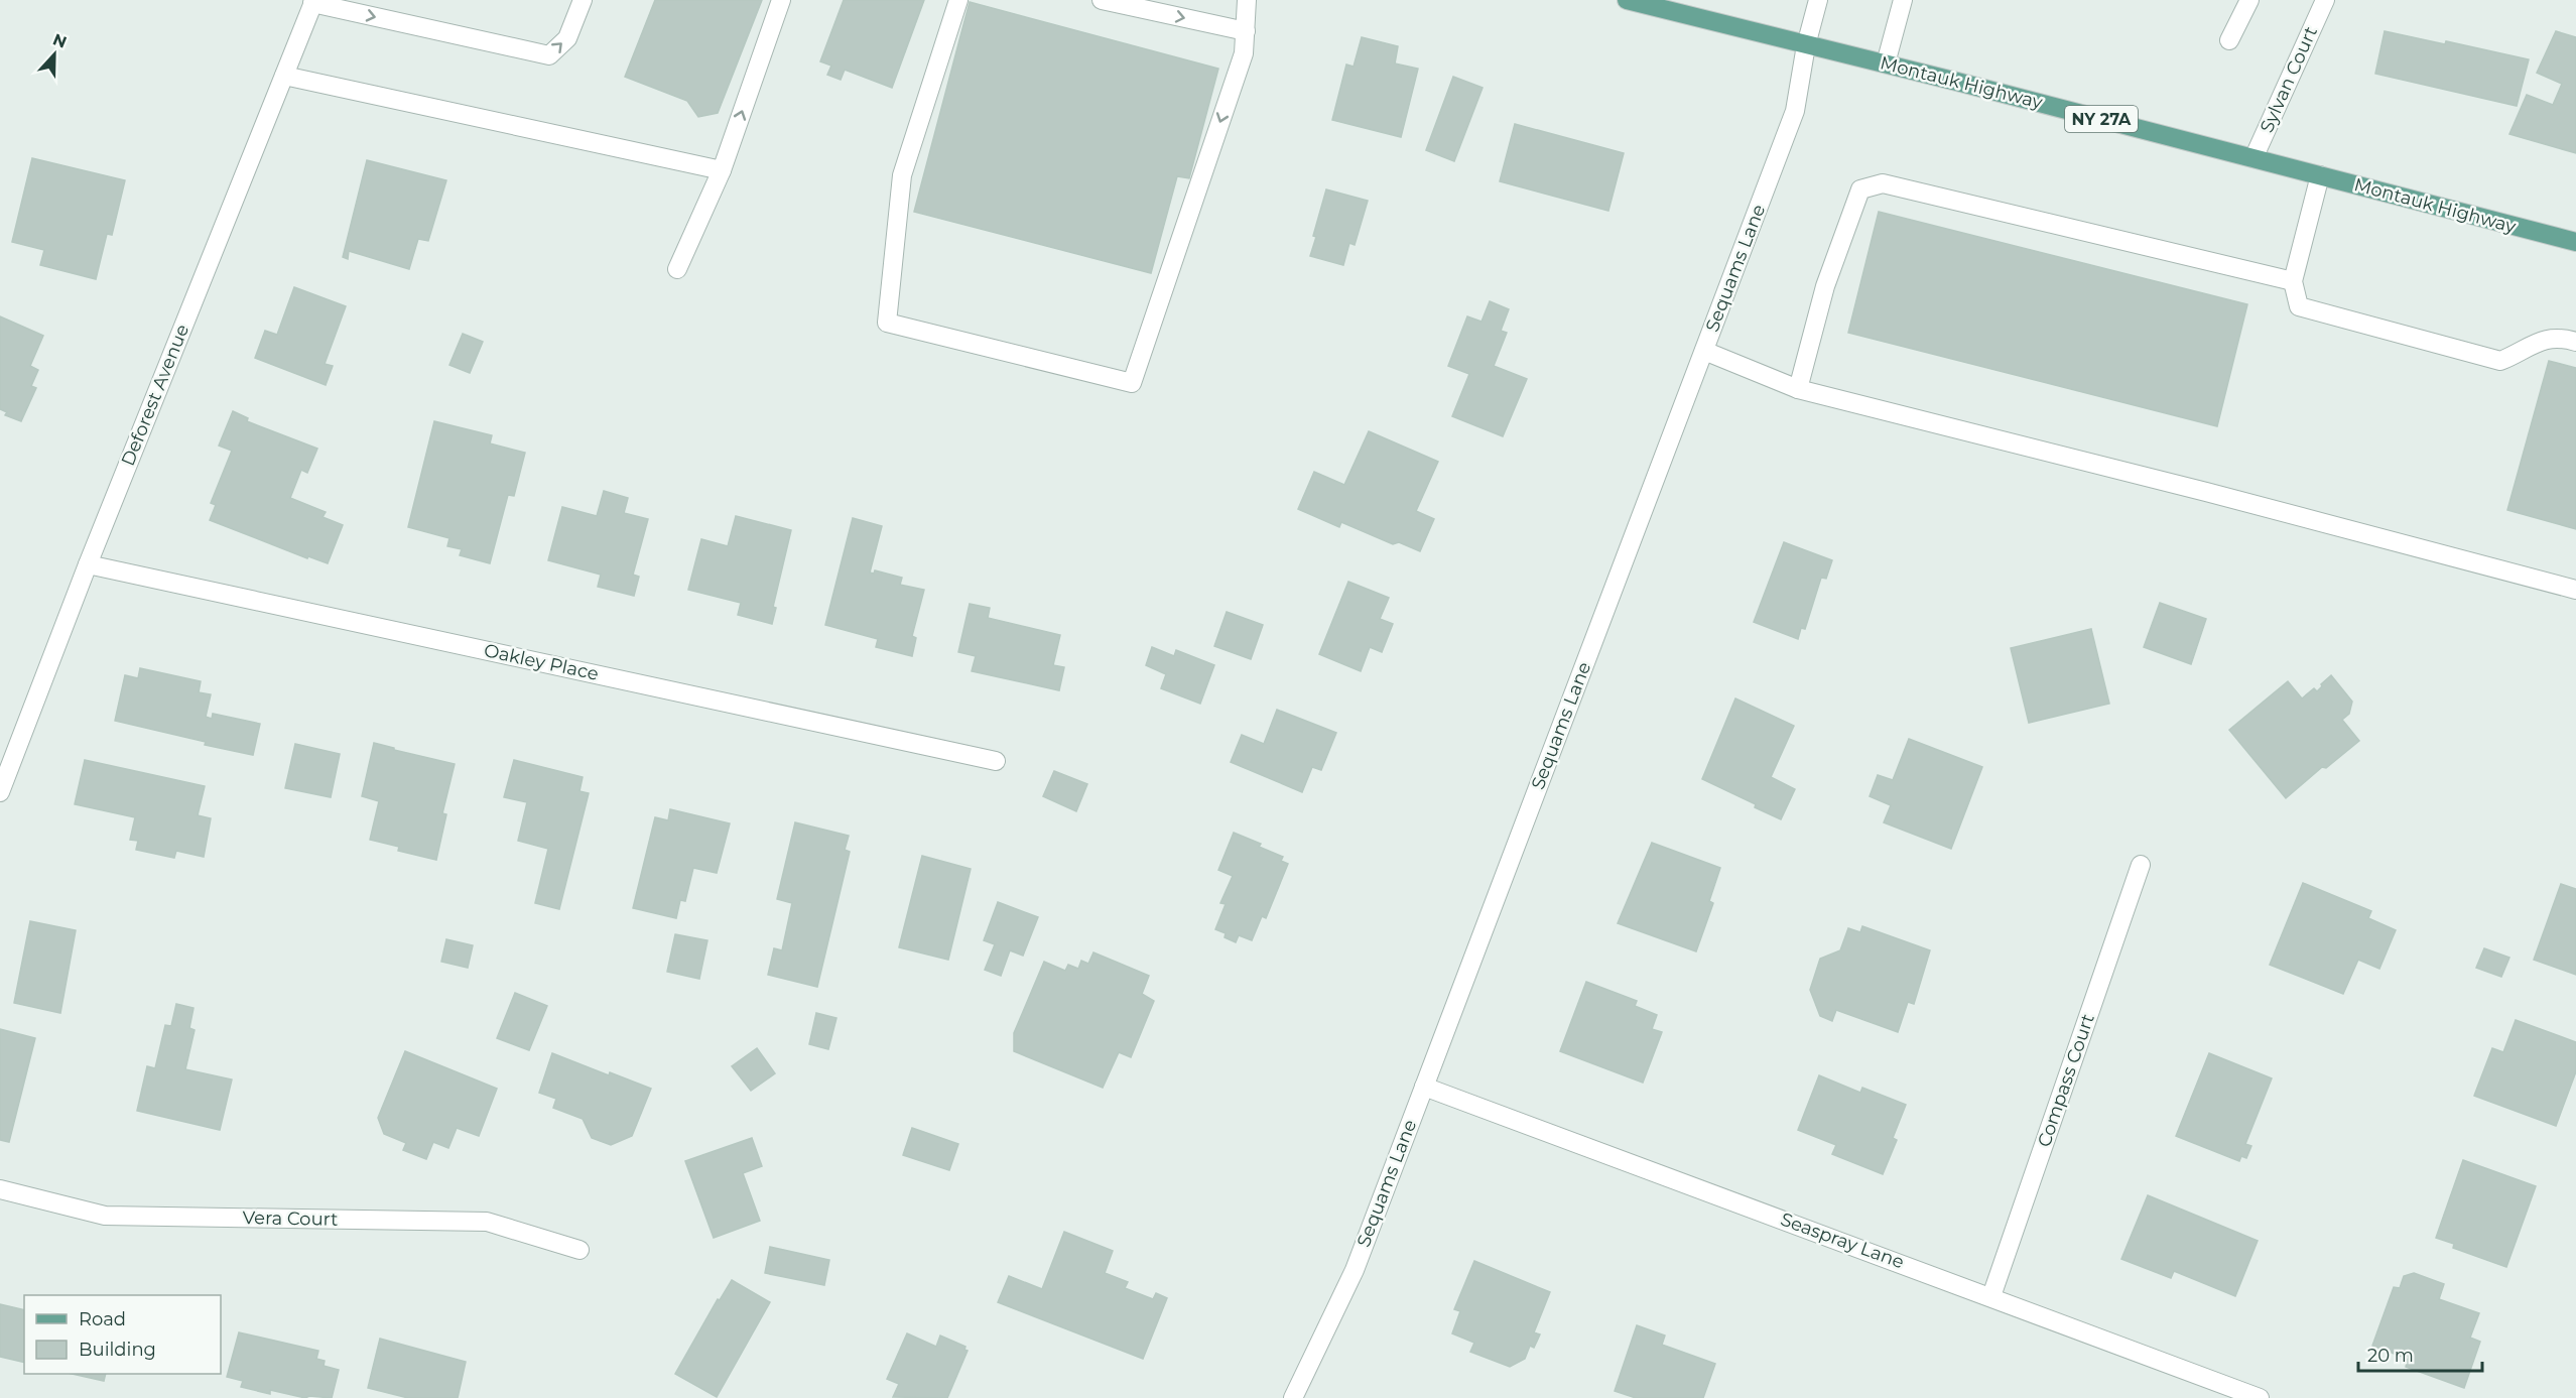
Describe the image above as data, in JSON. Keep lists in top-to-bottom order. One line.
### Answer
{"streets":{"main road":["Montauk Highway","NY 27A"],"street":["Sylvan Court","Sequams Lane","Deforest Avenue","Oakley Place","Compass Court","Vera Court","Seaspray Lane"]},"crossings":[["Sylvan Court","Montauk Highway"],["Montauk Highway","Sequams Lane"],["Sequams Lane","Seaspray Lane"],["Deforest Avenue","Oakley Place"],["Compass Court","Seaspray Lane"]],"legend":["Road","Building"],"scale_bar":"20 m","north":"top"}
